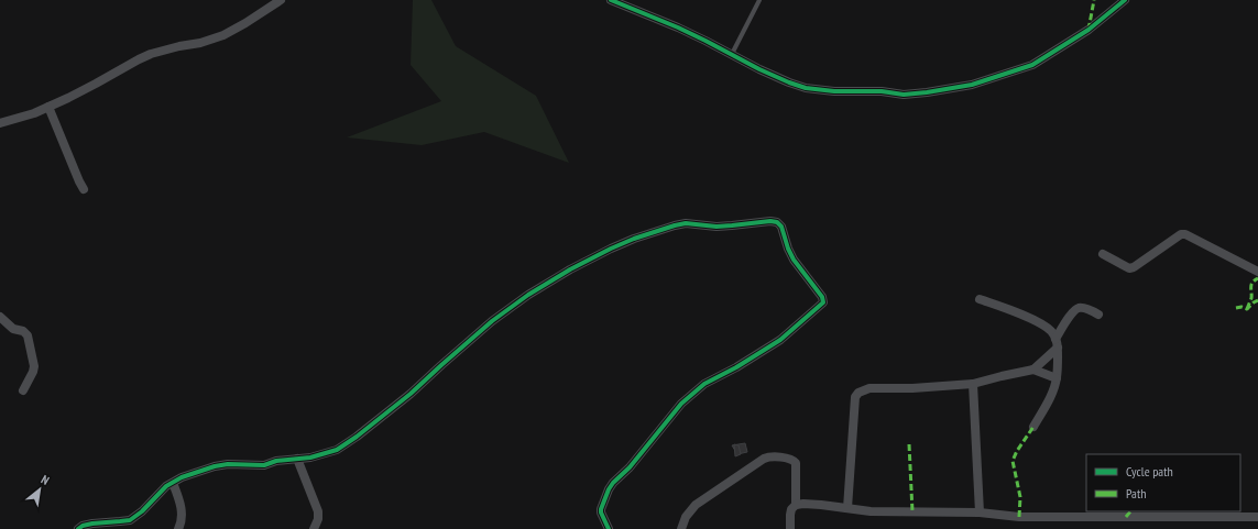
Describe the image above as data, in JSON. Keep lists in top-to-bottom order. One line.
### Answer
{"legend":["Cycle path","Path"],"north":"top right"}
